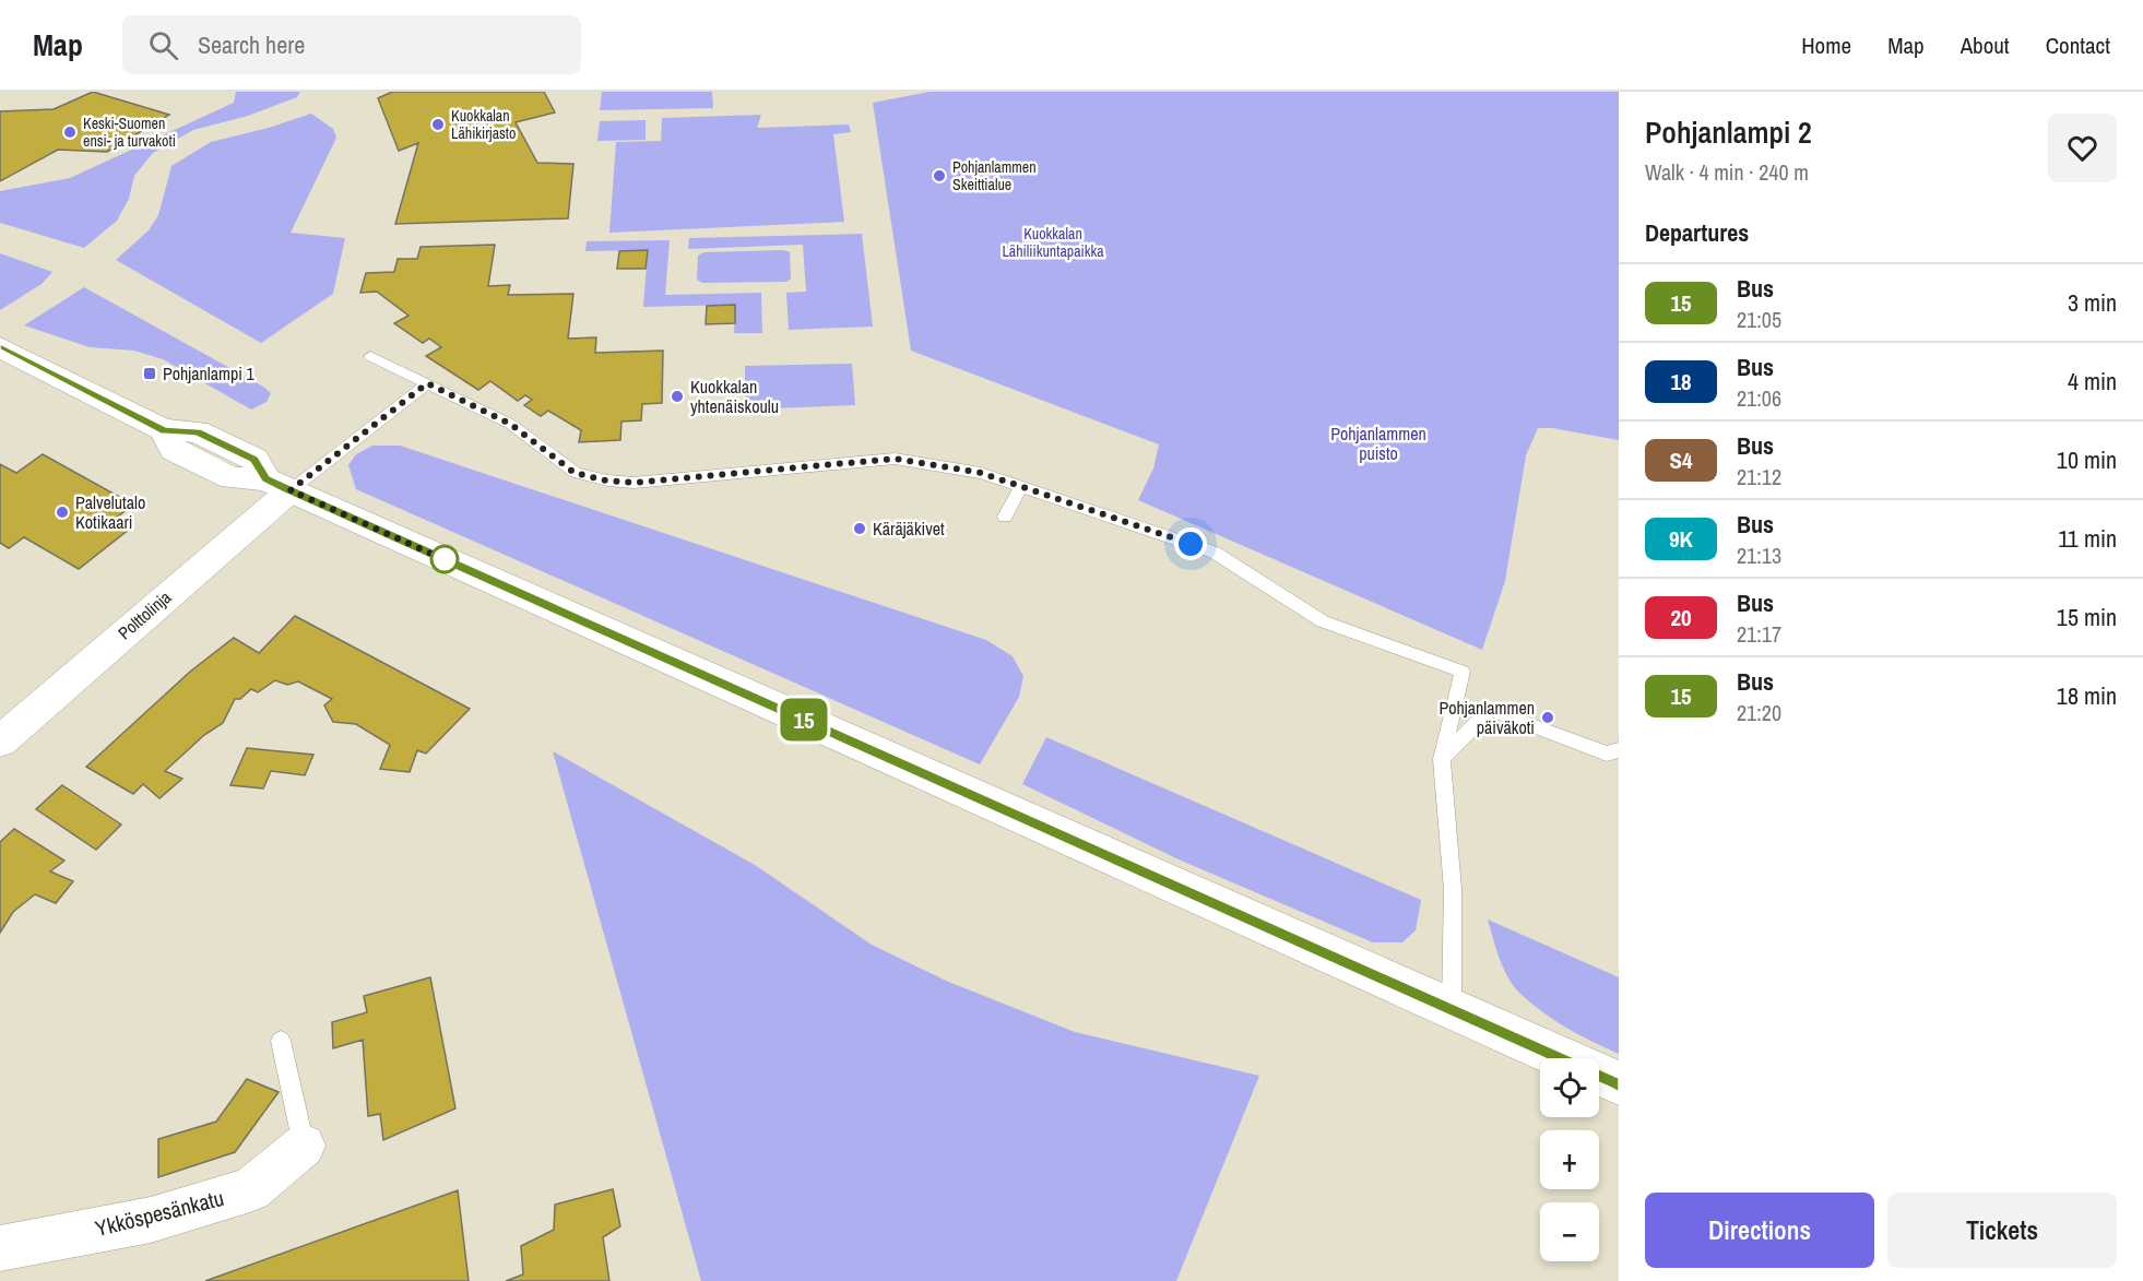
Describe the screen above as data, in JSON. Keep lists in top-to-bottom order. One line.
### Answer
{"streets":{"street":["Polttolinja","Ykköspesänkatu"]},"parks":["Kuokkalan Lähiliikuntapaikka","Pohjanlammen puisto"],"places":{"other":["Kuokkalan Lähikirjasto","Keski-Suomen ensi- ja turvakoti","Pohjanlammen Skeittialue","Kuokkalan yhtenäiskoulu","Palvelutalo Kotikaari","Käräjäkivet","Pohjanlammen päiväkoti"],"transit":["Pohjanlampi 1"]},"lines":["bus line 15"],"page":{"header":"Map","search":"Search here","nav":["Home","Map","About","Contact"],"on_map":"15","heading":[["Pohjanlampi 2","Walk · 4 min · 240 m"],"Departures"],"list":[{"mark":"15","name":"Bus","note":"21:05","value":"3 min"},{"mark":"18","name":"Bus","note":"21:06","value":"4 min"},{"mark":"S4","name":"Bus","note":"21:12","value":"10 min"},{"mark":"9K","name":"Bus","note":"21:13","value":"11 min"},{"mark":"20","name":"Bus","note":"21:17","value":"15 min"},{"mark":"15","name":"Bus","note":"21:20","value":"18 min"}],"map_buttons":["+","−"],"buttons":["Directions","Tickets"]}}
